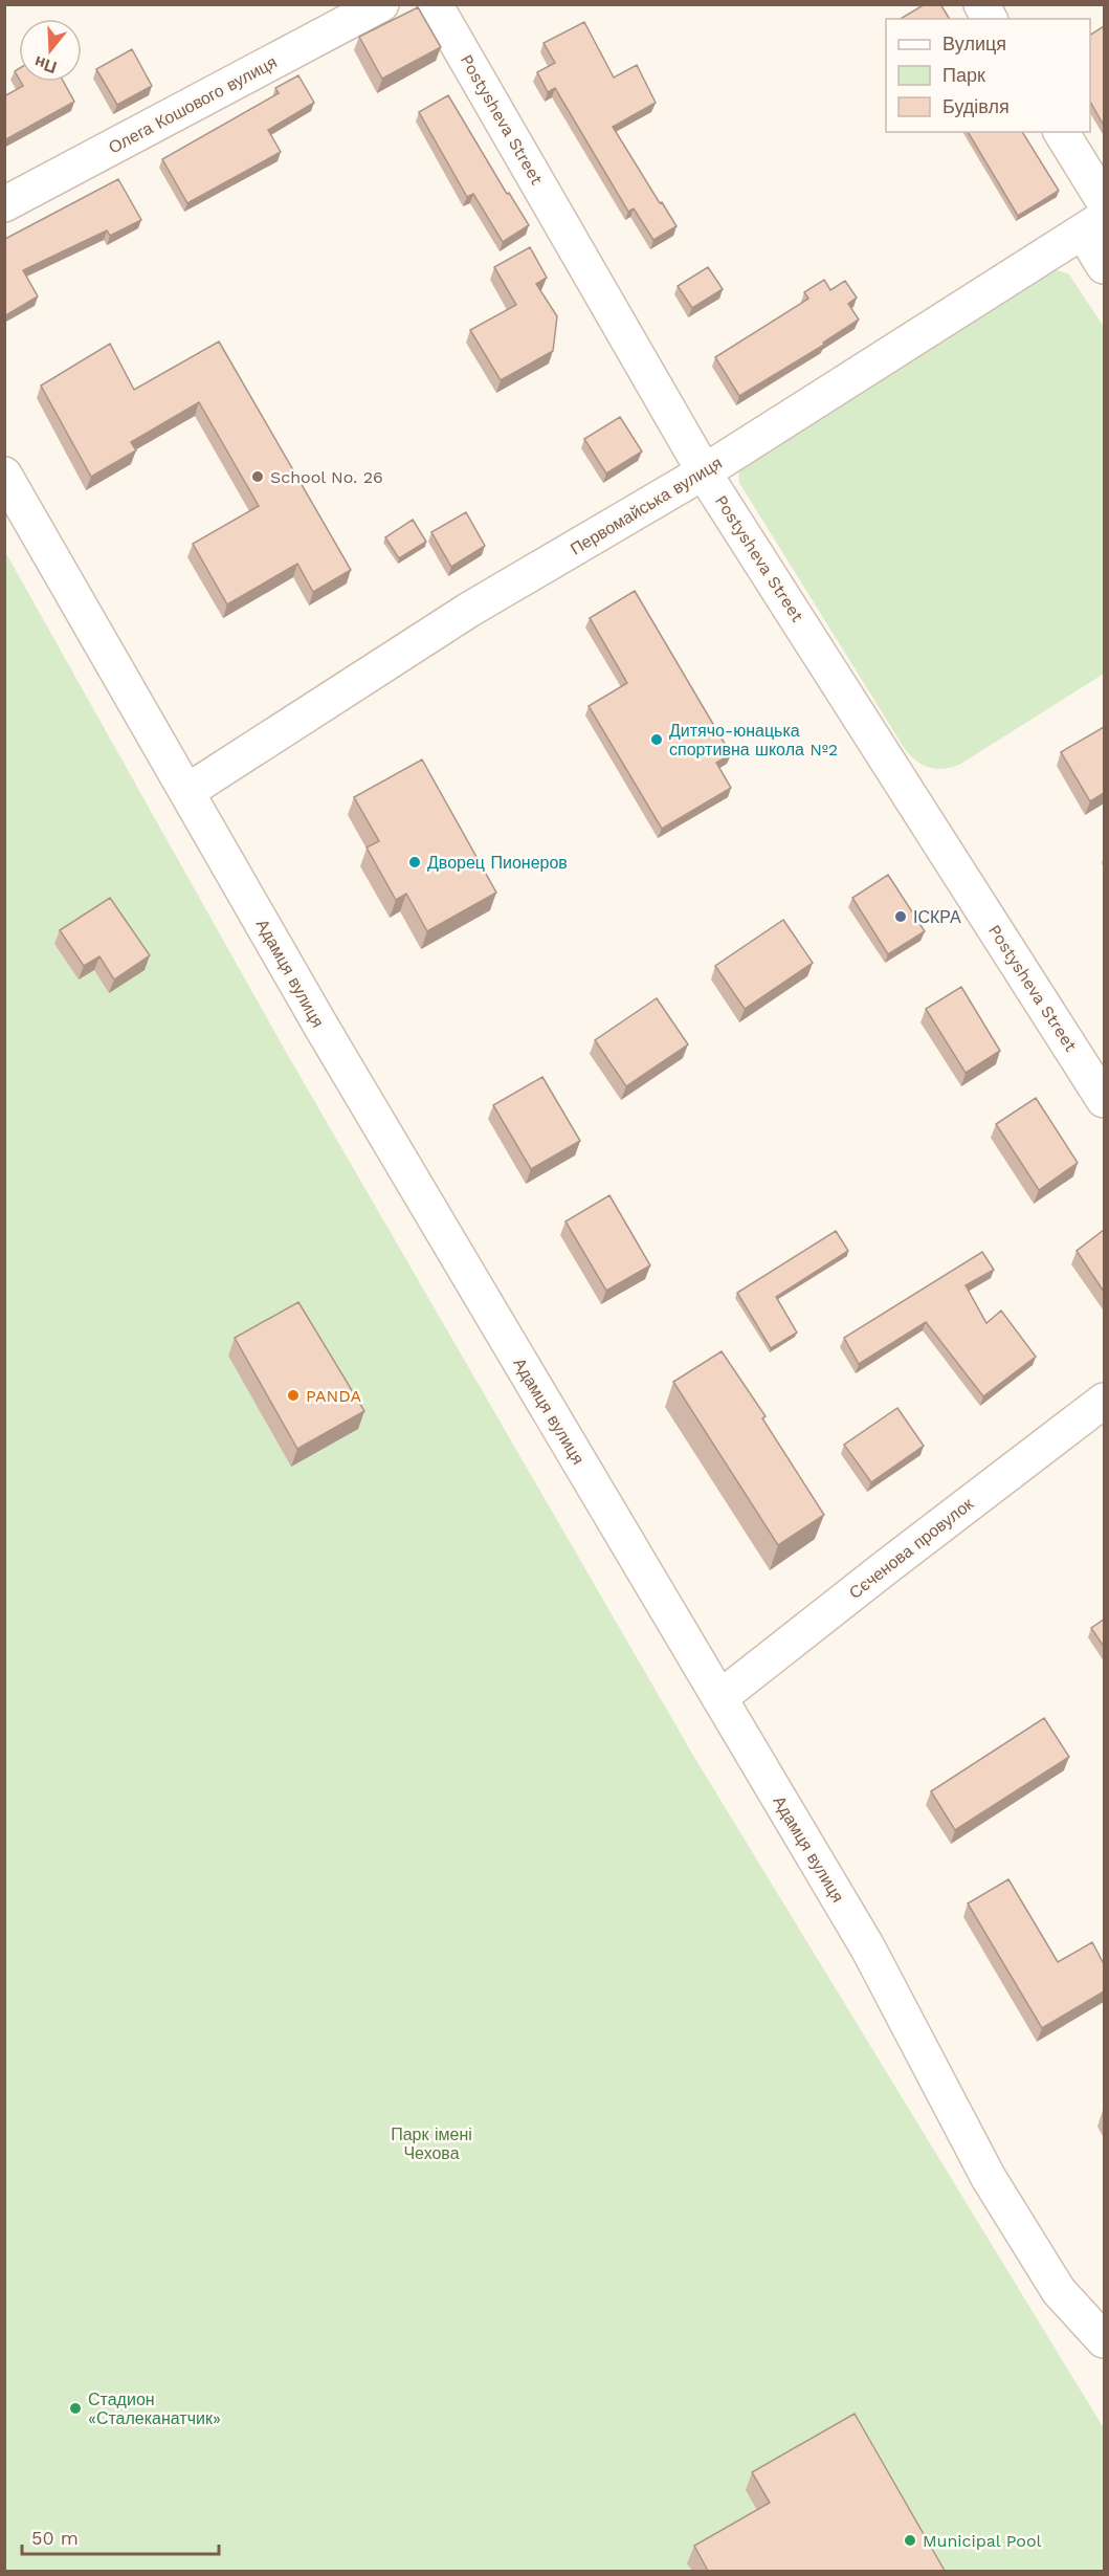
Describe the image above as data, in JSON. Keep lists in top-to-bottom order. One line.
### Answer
{"streets":{"street":["Олега Кошового вулиця","Postysheva Street","Первомайська вулиця","Адамця вулиця","Сєченова провулок"]},"crossings":[["Postysheva Street","Первомайська вулиця"],["Первомайська вулиця","Адамця вулиця"],["Адамця вулиця","Сєченова провулок"]],"parks":["Парк імені Чехова"],"places":["School No. 26","Дитячо-юнацька спортивна школа №2","Дворец Пионеров","ІСКРА","PANDA","Стадион «Сталеканатчик»","Municipal Pool"],"legend":["Вулиця","Парк","Будівля"],"scale_bar":"50 m","north":"bottom"}
